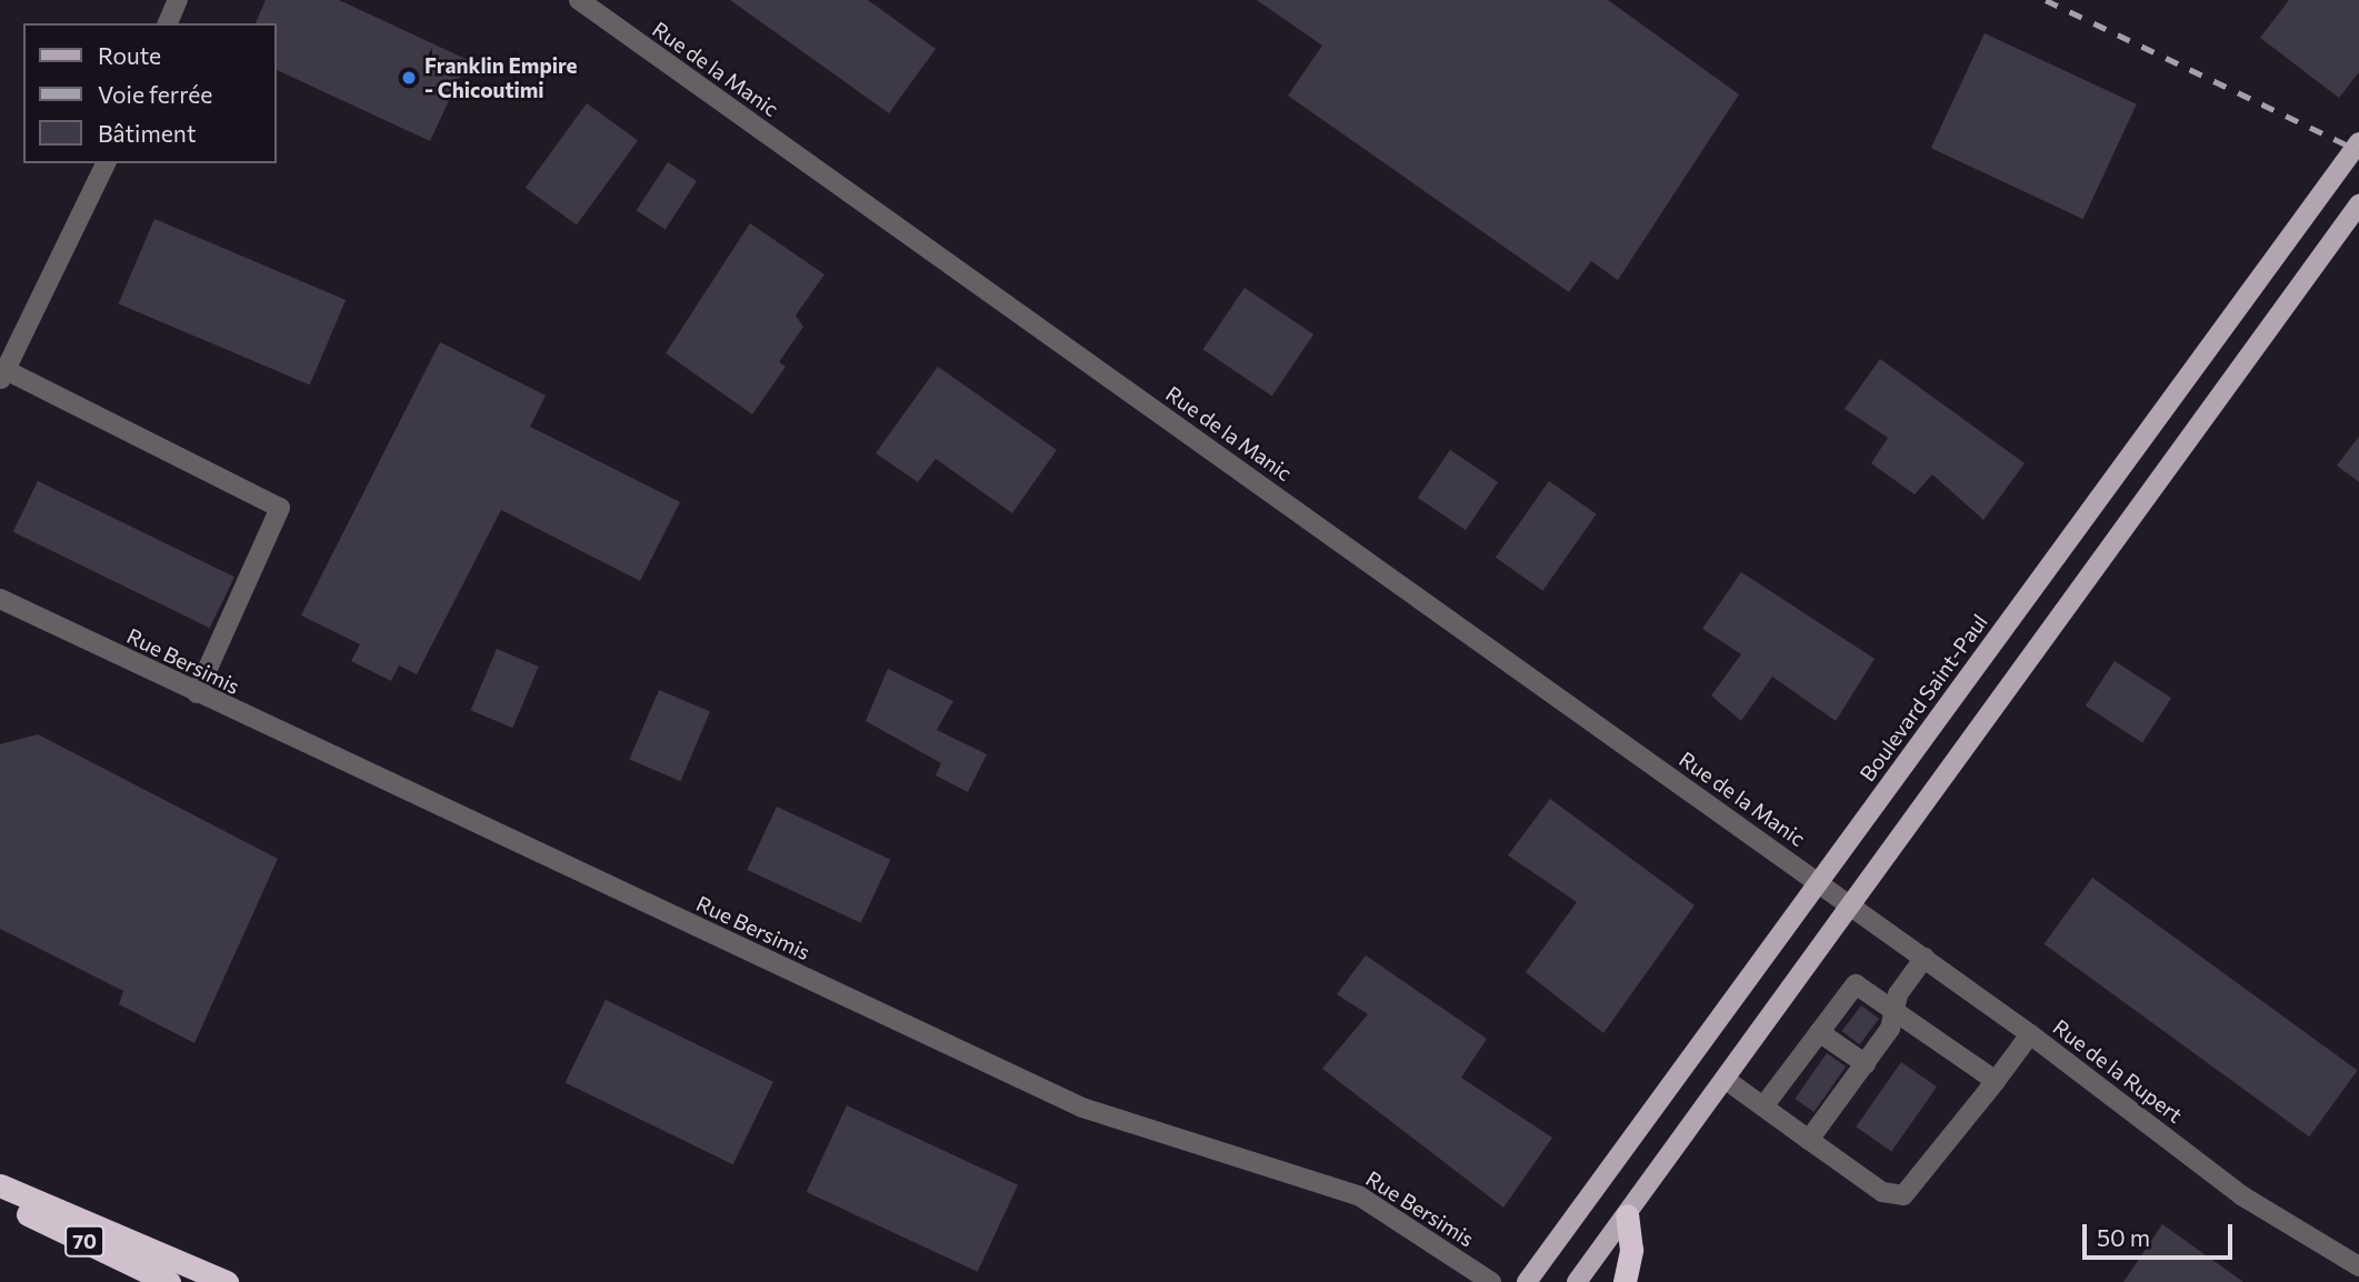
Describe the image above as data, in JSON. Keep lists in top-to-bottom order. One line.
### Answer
{"streets":{"highway":["70"],"main road":["Boulevard Saint-Paul"],"street":["Rue de la Manic","Rue Bersimis","Rue de la Rupert"]},"crossings":[["Rue de la Manic","Boulevard Saint-Paul"],["Rue de la Manic","Rue de la Rupert"]],"places":["Franklin Empire - Chicoutimi"],"legend":["Route","Voie ferrée","Bâtiment"],"scale_bar":"50 m"}
